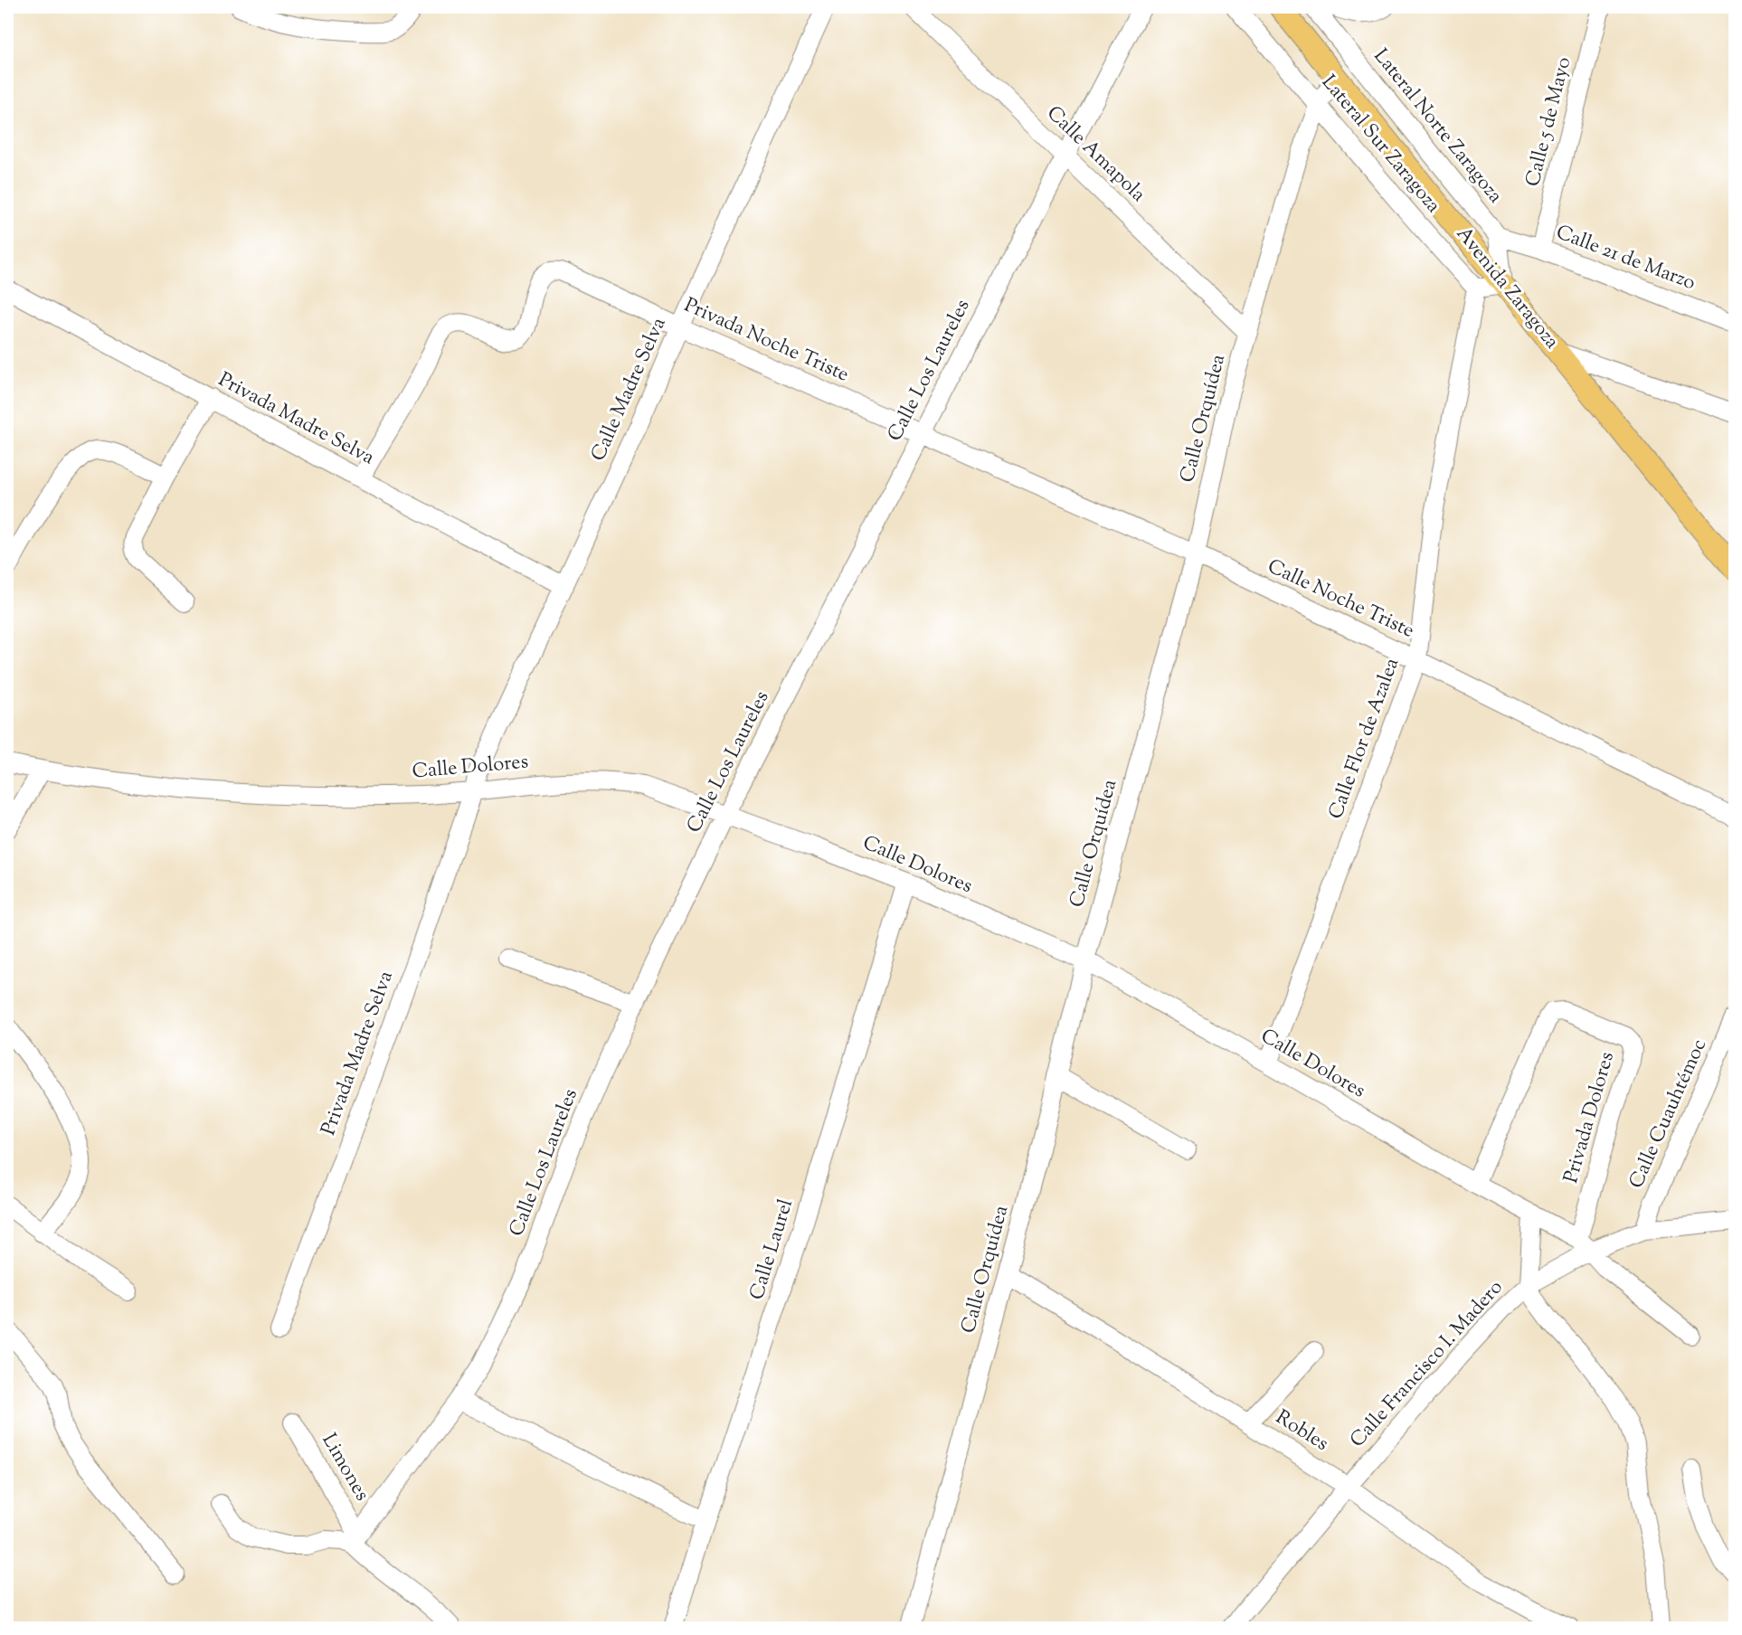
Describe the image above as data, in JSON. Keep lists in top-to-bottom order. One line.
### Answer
{"streets":{"main road":["Avenida Zaragoza"],"street":["Calle 5 de Mayo","Lateral Norte Zaragoza","Lateral Sur Zaragoza","Calle Amapola","Calle 21 de Marzo","Privada Noche Triste","Calle Los Laureles","Calle Madre Selva","Calle Orquídea","Privada Madre Selva","Calle Noche Triste","Calle Flor de Azalea","Calle Dolores","Calle Cuauhtémoc","Privada Dolores","Calle Laurel","Calle Francisco I. Madero","Robles","Limones"]},"crossings":[["Calle 5 de Mayo","Calle 21 de Marzo"],["Lateral Norte Zaragoza","Calle 21 de Marzo"],["Lateral Norte Zaragoza","Avenida Zaragoza"],["Lateral Sur Zaragoza","Calle Orquídea"],["Lateral Sur Zaragoza","Calle Flor de Azalea"],["Calle Amapola","Calle Los Laureles"],["Calle Amapola","Calle Orquídea"],["Avenida Zaragoza","Calle Orquídea"],["Privada Noche Triste","Calle Los Laureles"],["Privada Noche Triste","Calle Madre Selva"],["Privada Noche Triste","Privada Madre Selva"],["Privada Noche Triste","Calle Noche Triste"],["Calle Los Laureles","Calle Noche Triste"],["Calle Los Laureles","Calle Dolores"],["Calle Los Laureles","Limones"],["Calle Madre Selva","Privada Madre Selva"],["Calle Madre Selva","Calle Dolores"],["Calle Orquídea","Calle Noche Triste"],["Calle Orquídea","Calle Dolores"],["Calle Orquídea","Robles"],["Privada Madre Selva","Calle Dolores"],["Calle Noche Triste","Calle Flor de Azalea"],["Calle Flor de Azalea","Calle Dolores"],["Calle Dolores","Privada Dolores"],["Calle Dolores","Calle Laurel"],["Calle Dolores","Calle Francisco I. Madero"],["Privada Dolores","Calle Francisco I. Madero"],["Calle Francisco I. Madero","Robles"]]}
